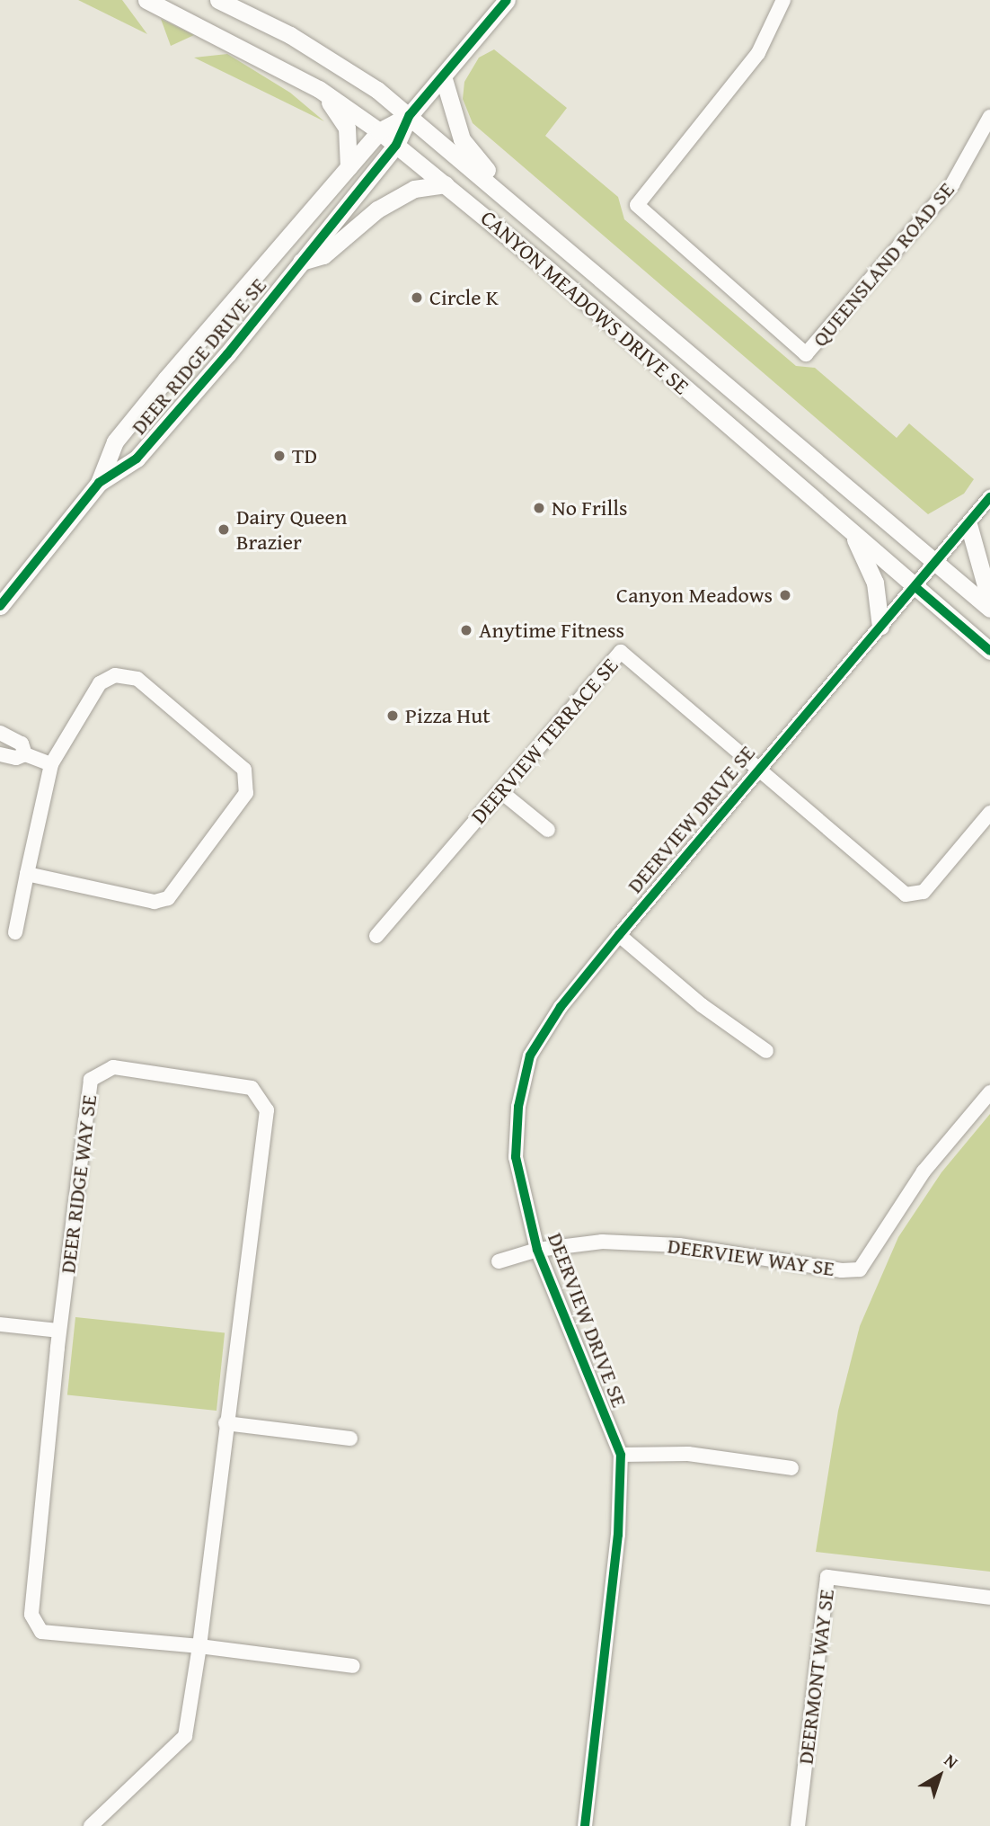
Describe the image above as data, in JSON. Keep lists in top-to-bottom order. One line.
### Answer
{"streets":{"street":["QUEENSLAND ROAD SE","CANYON MEADOWS DRIVE SE","DEER RIDGE DRIVE SE","DEERVIEW TERRACE SE","DEERVIEW DRIVE SE","DEER RIDGE WAY SE","DEERVIEW WAY SE","DEERMONT WAY SE"]},"crossings":[["CANYON MEADOWS DRIVE SE","DEER RIDGE DRIVE SE"],["CANYON MEADOWS DRIVE SE","DEERVIEW DRIVE SE"],["DEERVIEW TERRACE SE","DEERVIEW DRIVE SE"],["DEERVIEW DRIVE SE","DEERVIEW WAY SE"]],"places":["Circle K","TD","No Frills","Dairy Queen Brazier","Canyon Meadows","Anytime Fitness","Pizza Hut"],"north":"top right"}
